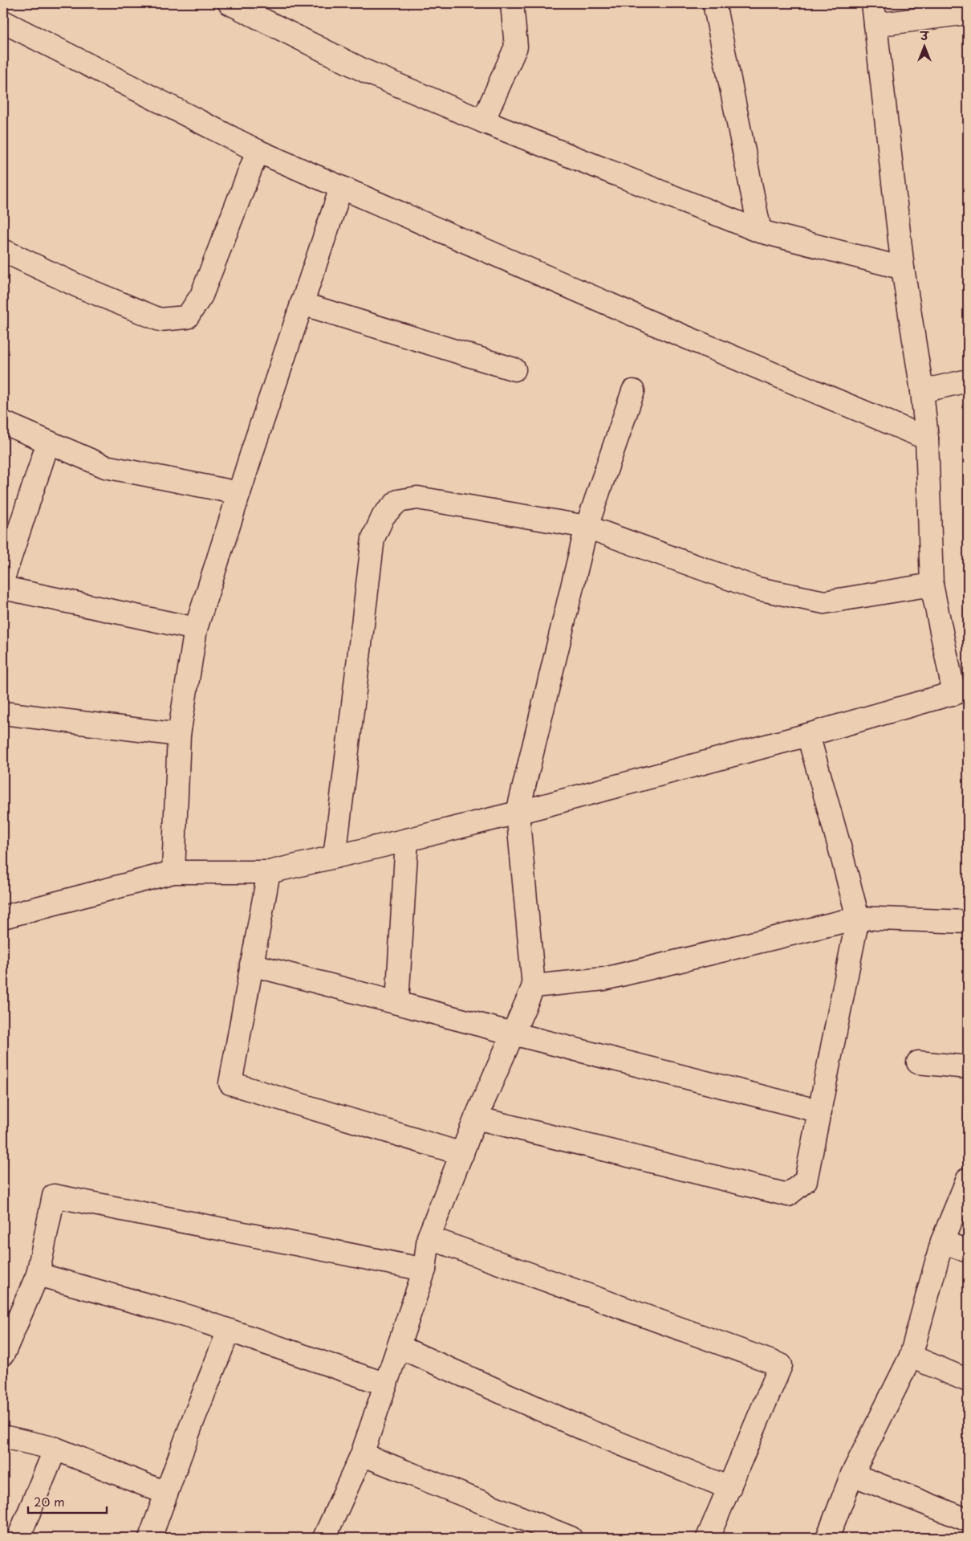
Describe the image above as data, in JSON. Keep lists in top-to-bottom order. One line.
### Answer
{"scale_bar":"20 m","north":"top"}
